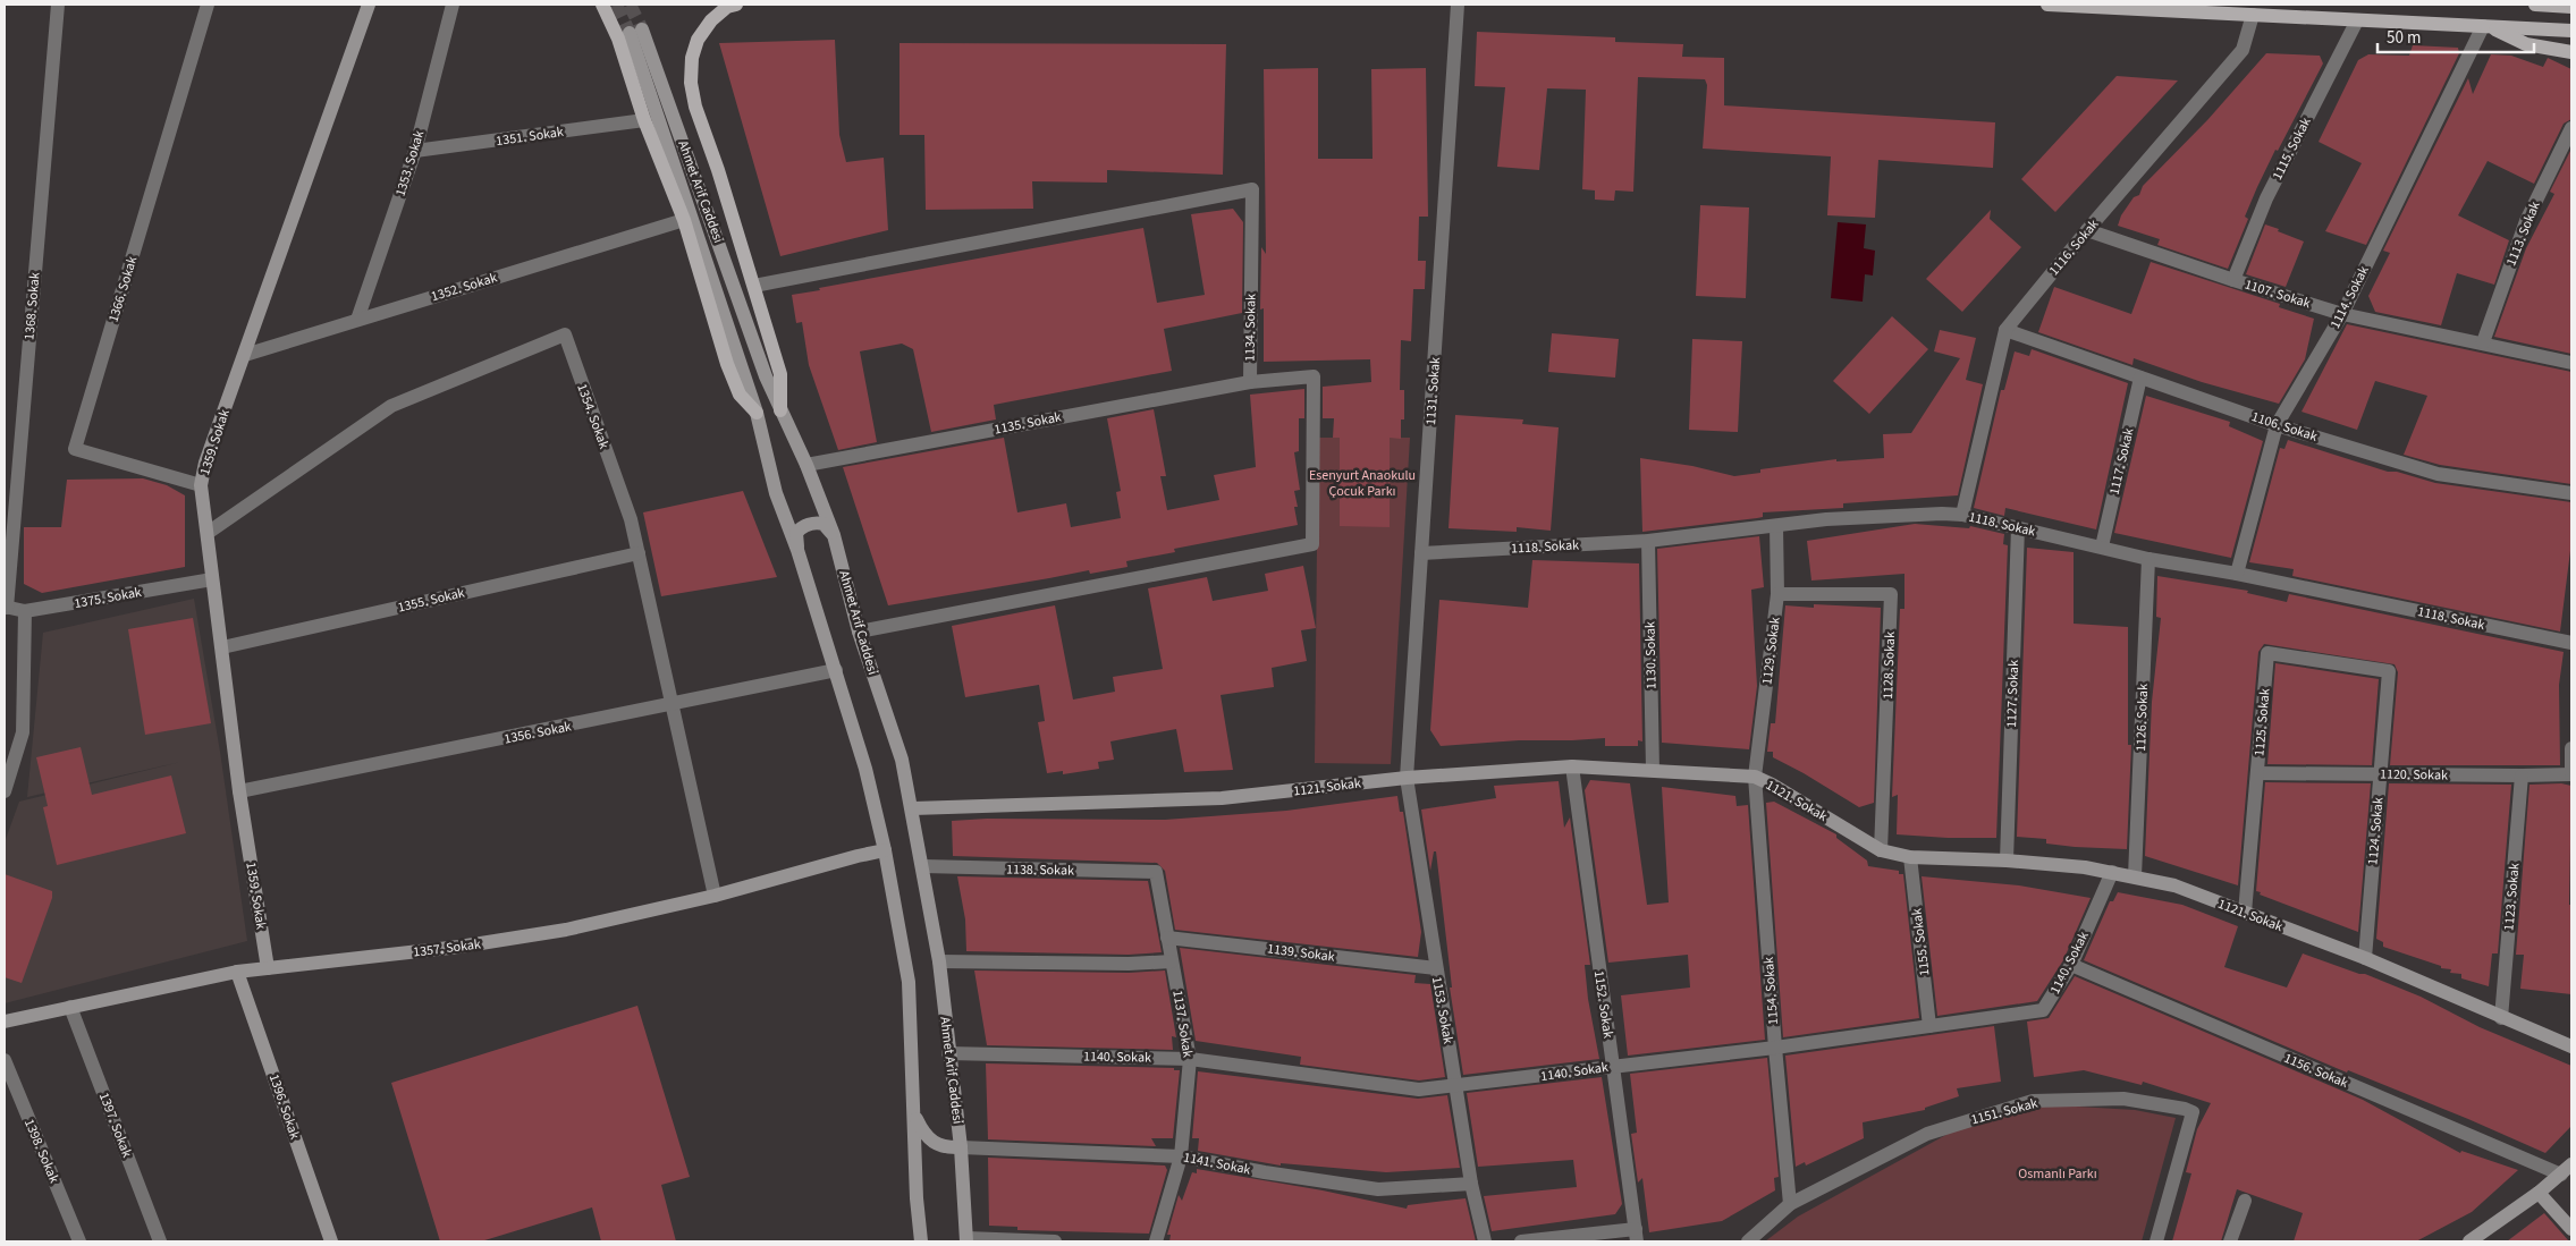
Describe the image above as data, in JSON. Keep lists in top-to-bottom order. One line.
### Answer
{"streets":{"street":["1351. Sokak","1115. Sokak","1353. Sokak","Ahmet Arif Caddesi","1113. Sokak","1116. Sokak","1352. Sokak","1366. Sokak","1107. Sokak","1114. Sokak","1368. Sokak","1134. Sokak","1131. Sokak","1354. Sokak","1135. Sokak","1106. Sokak","1359. Sokak","1117. Sokak","1118. Sokak","1375. Sokak","1355. Sokak","1129. Sokak","1130. Sokak","1128. Sokak","1127. Sokak","1126. Sokak","1125. Sokak","1356. Sokak","1120. Sokak","1121. Sokak","1124. Sokak","1138. Sokak","1123. Sokak","1155. Sokak","1357. Sokak","1139. Sokak","1140. Sokak","1154. Sokak","1152. Sokak","1153. Sokak","1137. Sokak","1156. Sokak","1396. Sokak","1151. Sokak","1397. Sokak","1398. Sokak","1141. Sokak"]},"crossings":[["1351. Sokak","1353. Sokak"],["1115. Sokak","1107. Sokak"],["1353. Sokak","1352. Sokak"],["Ahmet Arif Caddesi","1134. Sokak"],["Ahmet Arif Caddesi","1135. Sokak"],["Ahmet Arif Caddesi","1356. Sokak"],["Ahmet Arif Caddesi","1121. Sokak"],["Ahmet Arif Caddesi","1138. Sokak"],["Ahmet Arif Caddesi","1357. Sokak"],["Ahmet Arif Caddesi","1140. Sokak"],["Ahmet Arif Caddesi","1141. Sokak"],["1113. Sokak","1107. Sokak"],["1116. Sokak","1107. Sokak"],["1116. Sokak","1106. Sokak"],["1116. Sokak","1118. Sokak"],["1352. Sokak","1359. Sokak"],["1366. Sokak","1359. Sokak"],["1107. Sokak","1114. Sokak"],["1114. Sokak","1106. Sokak"],["1114. Sokak","1118. Sokak"],["1368. Sokak","1375. Sokak"],["1134. Sokak","1135. Sokak"],["1131. Sokak","1118. Sokak"],["1131. Sokak","1121. Sokak"],["1131. Sokak","1153. Sokak"],["1354. Sokak","1359. Sokak"],["1354. Sokak","1355. Sokak"],["1354. Sokak","1356. Sokak"],["1354. Sokak","1357. Sokak"],["1106. Sokak","1117. Sokak"],["1359. Sokak","1375. Sokak"],["1359. Sokak","1355. Sokak"],["1359. Sokak","1356. Sokak"],["1359. Sokak","1357. Sokak"],["1117. Sokak","1118. Sokak"],["1118. Sokak","1129. Sokak"],["1118. Sokak","1130. Sokak"],["1118. Sokak","1127. Sokak"],["1118. Sokak","1126. Sokak"],["1129. Sokak","1128. Sokak"],["1129. Sokak","1121. Sokak"],["1129. Sokak","1154. Sokak"],["1130. Sokak","1121. Sokak"],["1128. Sokak","1121. Sokak"],["1127. Sokak","1121. Sokak"],["1126. Sokak","1121. Sokak"],["1125. Sokak","1120. Sokak"],["1125. Sokak","1121. Sokak"],["1125. Sokak","1124. Sokak"],["1120. Sokak","1124. Sokak"],["1120. Sokak","1123. Sokak"],["1121. Sokak","1124. Sokak"],["1121. Sokak","1123. Sokak"],["1121. Sokak","1155. Sokak"],["1121. Sokak","1140. Sokak"],["1121. Sokak","1154. Sokak"],["1121. Sokak","1152. Sokak"],["1121. Sokak","1153. Sokak"],["1138. Sokak","1137. Sokak"],["1155. Sokak","1140. Sokak"],["1357. Sokak","1396. Sokak"],["1357. Sokak","1397. Sokak"],["1139. Sokak","1153. Sokak"],["1139. Sokak","1137. Sokak"],["1140. Sokak","1154. Sokak"],["1140. Sokak","1152. Sokak"],["1140. Sokak","1153. Sokak"],["1140. Sokak","1137. Sokak"],["1140. Sokak","1156. Sokak"],["1154. Sokak","1151. Sokak"],["1153. Sokak","1141. Sokak"],["1137. Sokak","1141. Sokak"]],"parks":["Esenyurt Anaokulu Çocuk Parkı","Osmanlı Parkı"],"scale_bar":"50 m"}
